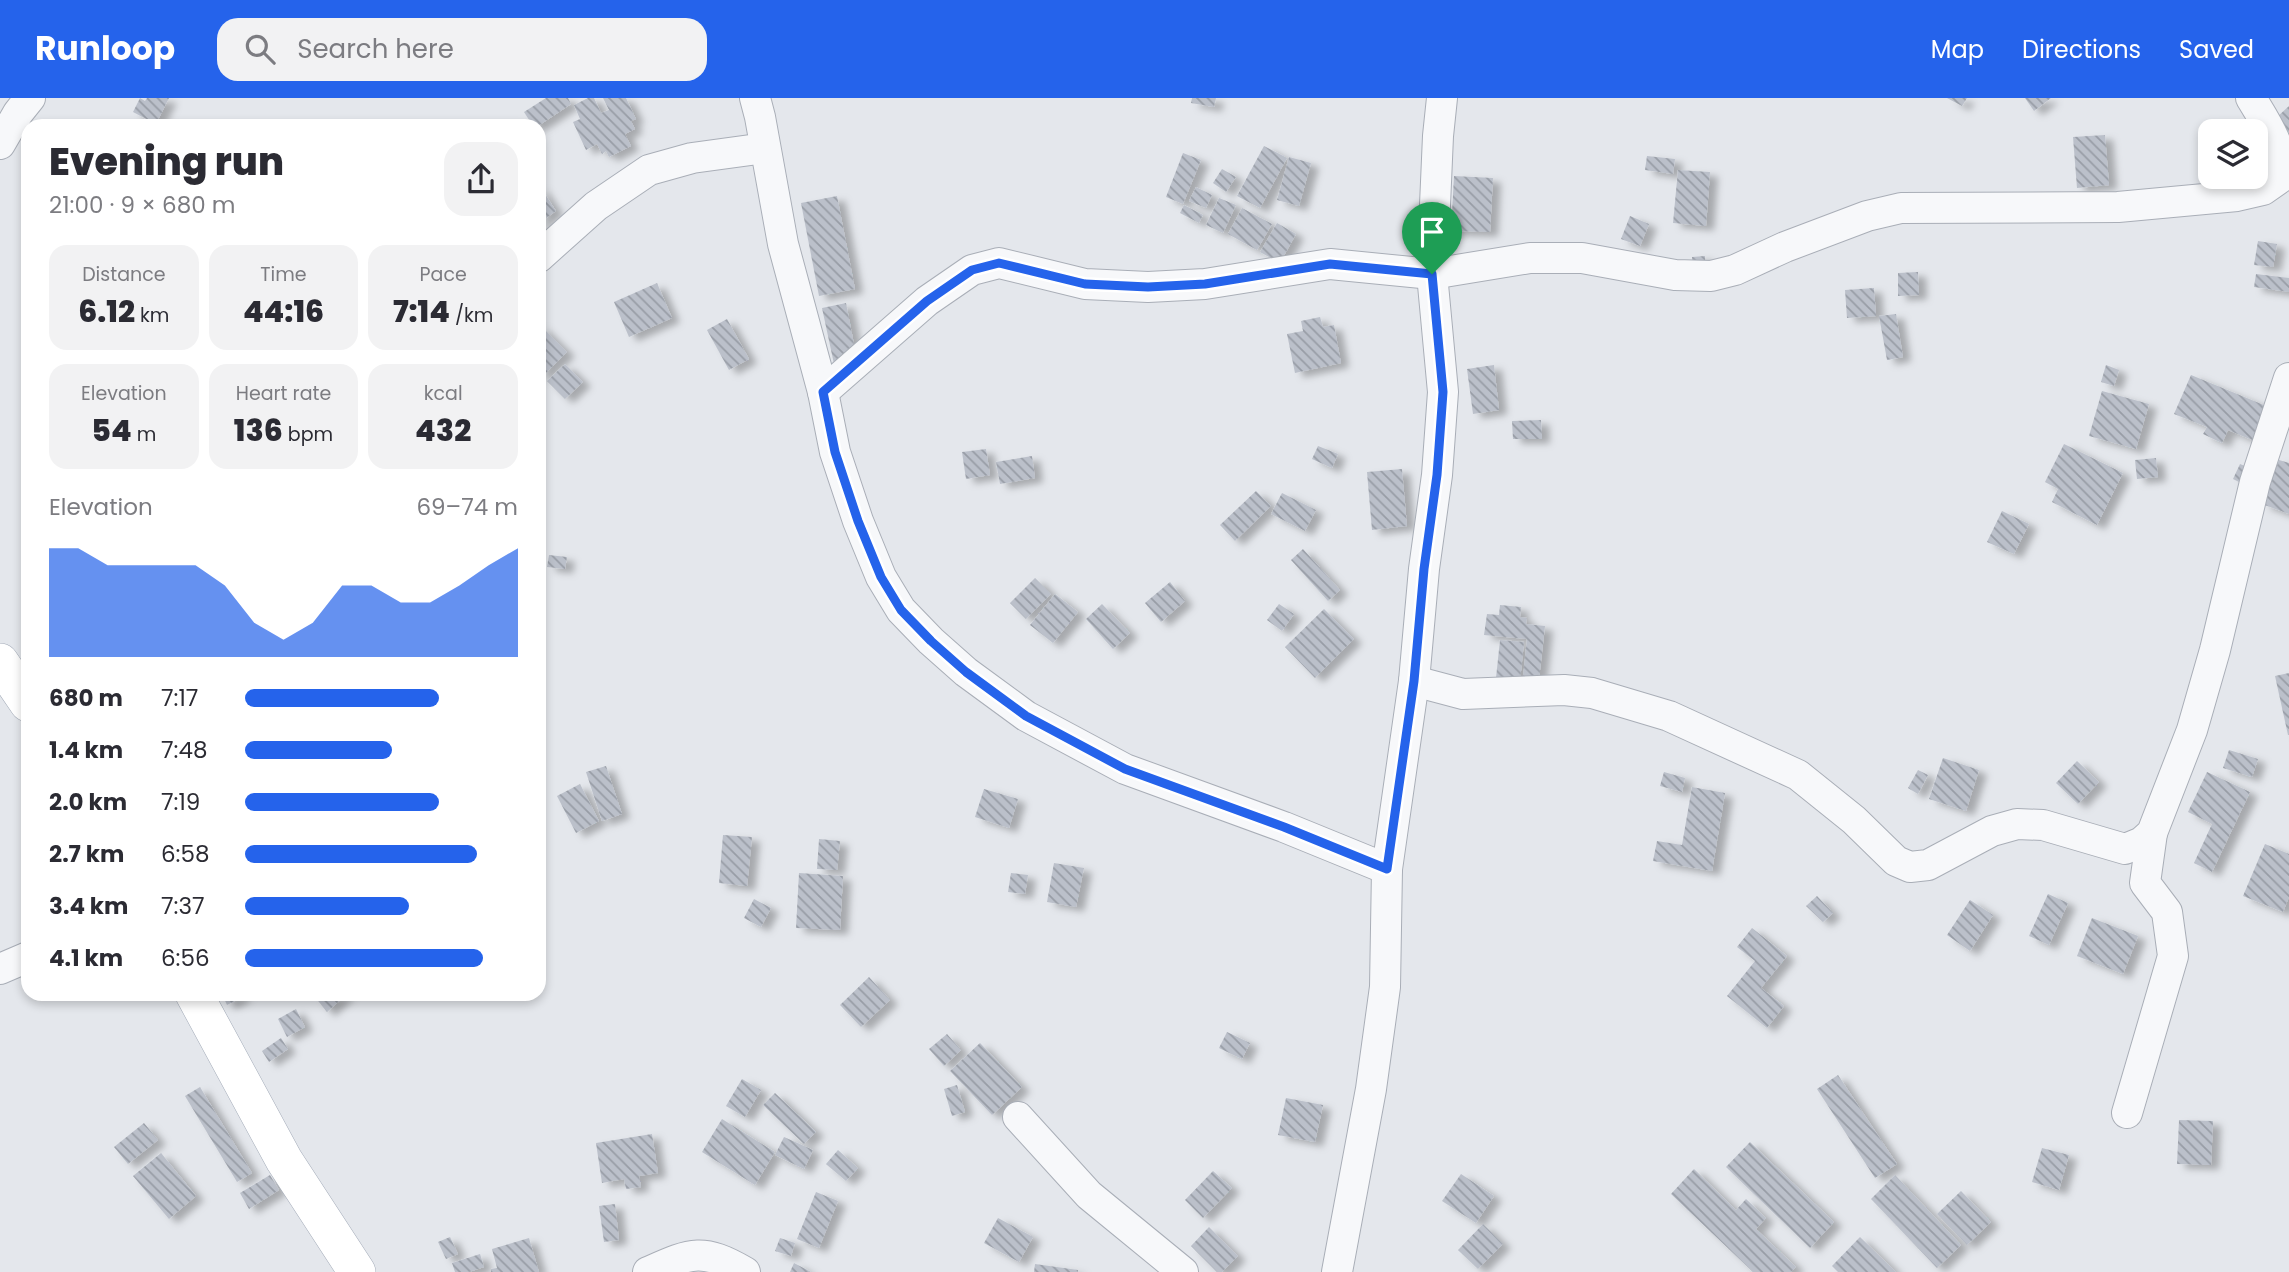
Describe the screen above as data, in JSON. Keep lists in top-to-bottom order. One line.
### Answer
{"page":{"header":"Runloop","search":"Search here","nav":["Map","Directions","Saved"],"heading":["Evening run","21:00 · 9 × 680 m"],"stats":[["Distance","6.12 km"],["Time","44:16"],["Pace","7:14 /km"],["Elevation","54 m"],["Heart rate","136 bpm"],["kcal","432"]],"chart":["Elevation","69–74 m"],"list":[{"name":"680 m","note":"7:17"},{"name":"1.4 km","note":"7:48"},{"name":"2.0 km","note":"7:19"},{"name":"2.7 km","note":"6:58"},{"name":"3.4 km","note":"7:37"},{"name":"4.1 km","note":"6:56"}]}}
